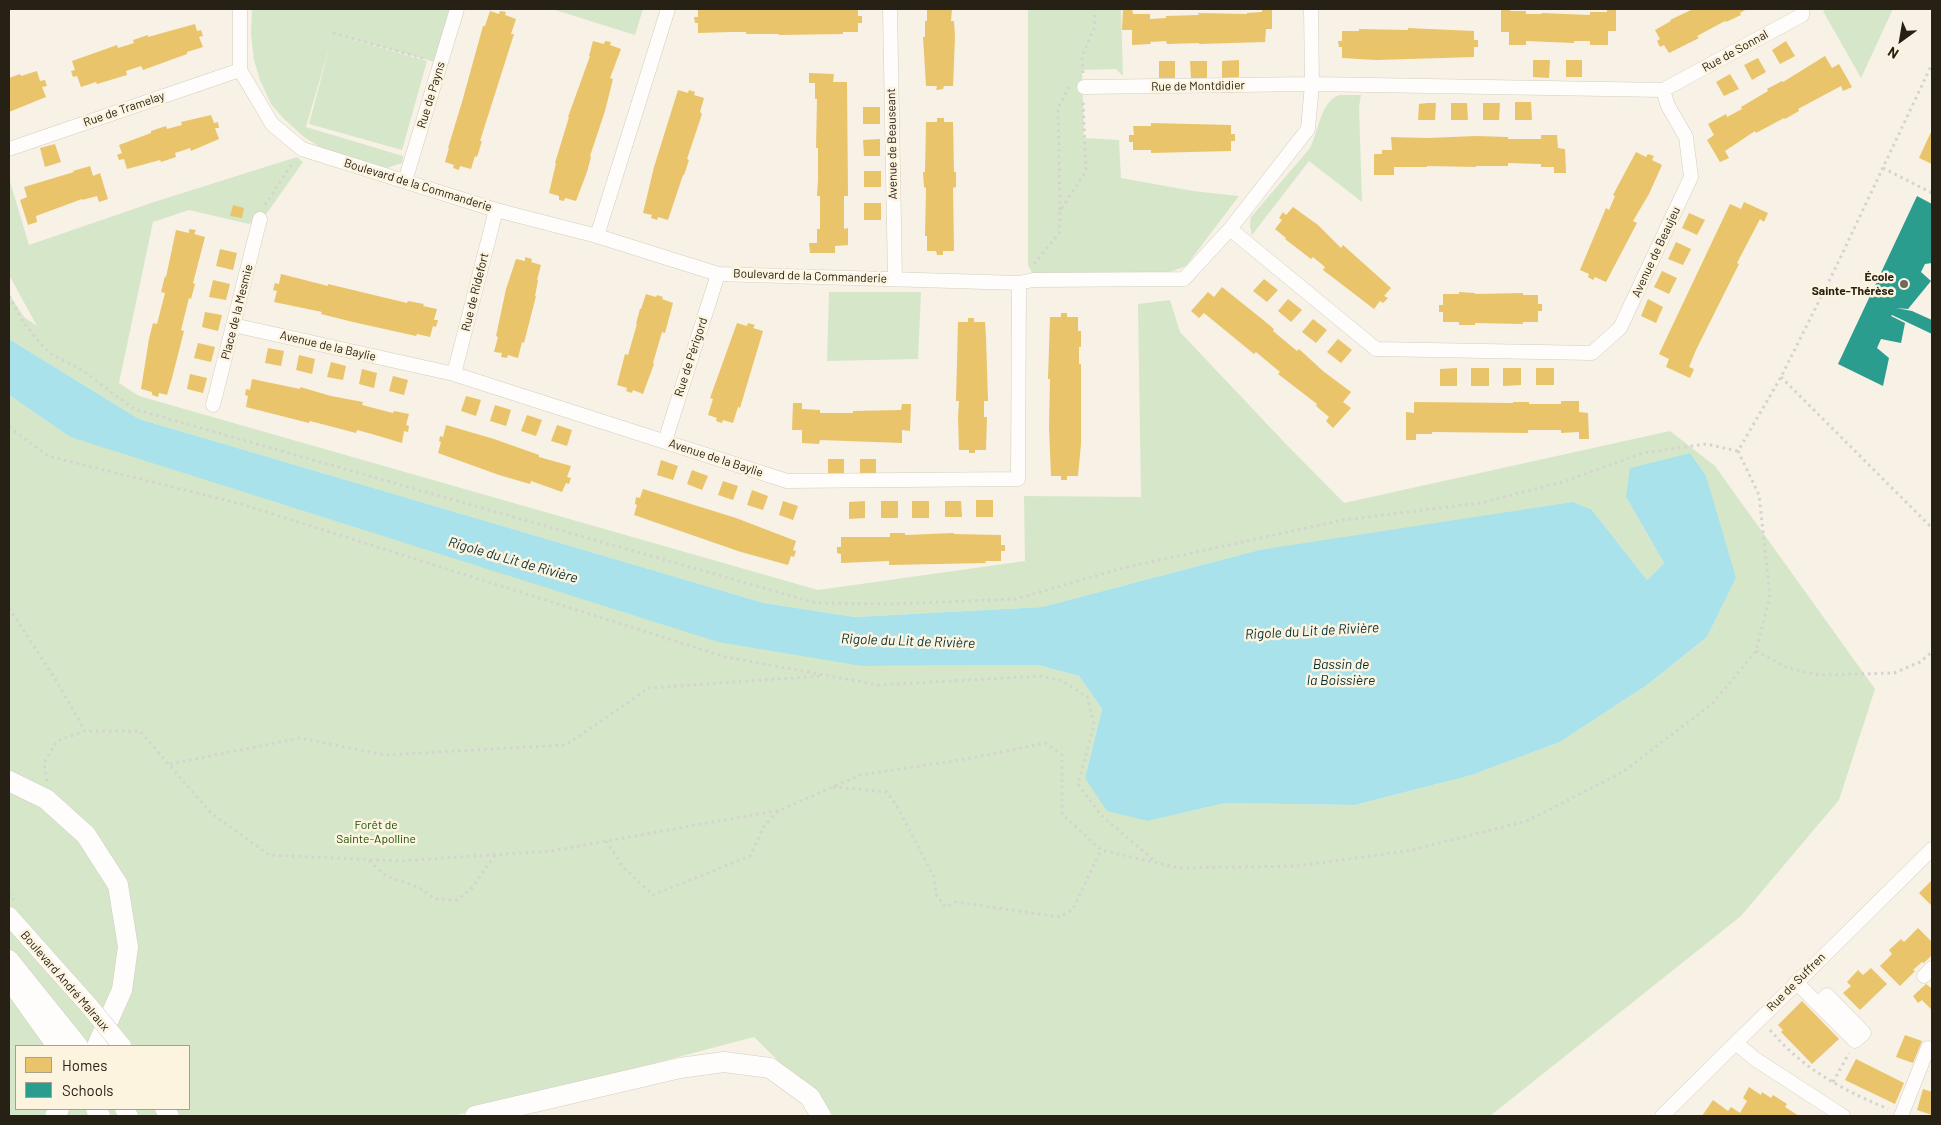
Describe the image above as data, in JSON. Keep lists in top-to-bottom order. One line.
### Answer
{"streets":{"street":["Rue de Sonnal","Rue de Montdidier","Rue de Payns","Rue de Tramelay","Avenue de Beauseant","Boulevard de la Commanderie","Avenue de Beaujeu","Rue de Ridefort","Place de la Mesmie","Avenue de la Baylie","Rue de Périgord","Boulevard André Malraux","Rue de Suffren"]},"crossings":[["Rue de Sonnal","Avenue de Beaujeu"],["Rue de Montdidier","Boulevard de la Commanderie"],["Rue de Payns","Boulevard de la Commanderie"],["Rue de Tramelay","Boulevard de la Commanderie"],["Avenue de Beauseant","Boulevard de la Commanderie"],["Boulevard de la Commanderie","Avenue de Beaujeu"],["Boulevard de la Commanderie","Rue de Ridefort"],["Boulevard de la Commanderie","Avenue de la Baylie"],["Boulevard de la Commanderie","Rue de Périgord"],["Rue de Ridefort","Avenue de la Baylie"],["Place de la Mesmie","Avenue de la Baylie"],["Avenue de la Baylie","Rue de Périgord"]],"water":["Rigole du Lit de Rivière","Bassin de la Boissière"],"parks":["Forêt de Sainte-Apolline"],"places":["École Sainte-Thérèse"],"legend":["Homes","Schools"],"north":"bottom left"}
